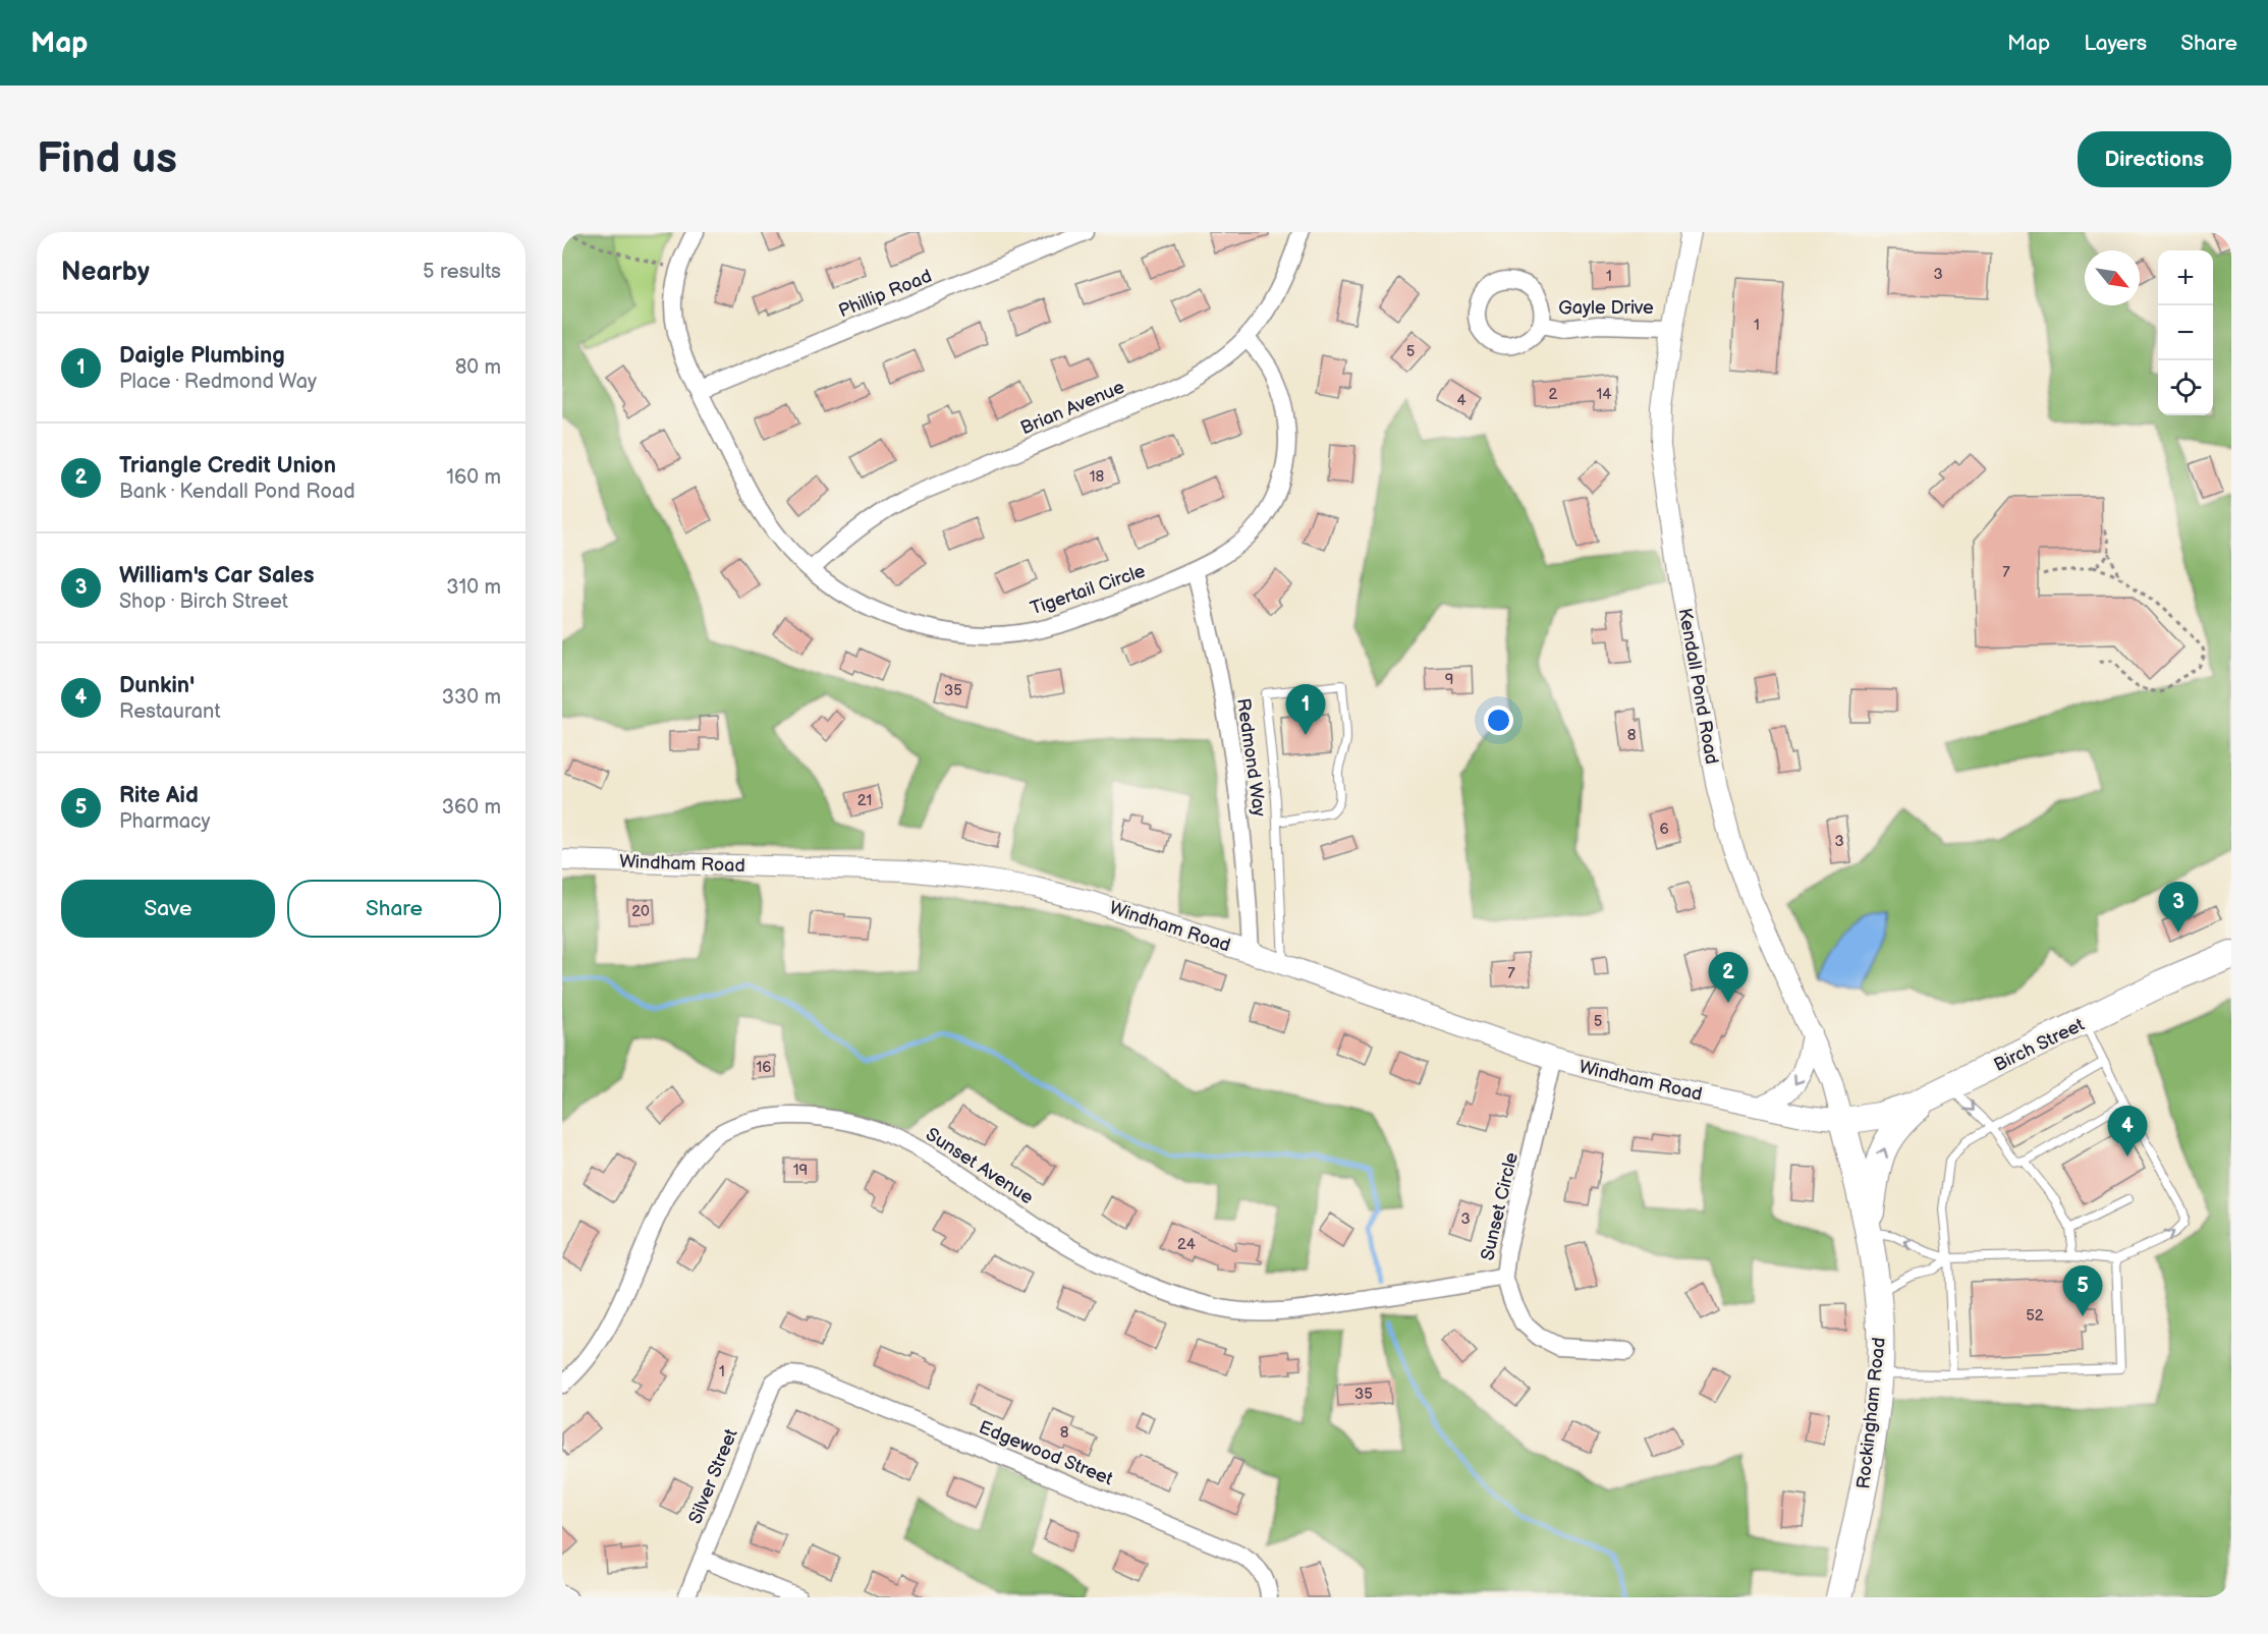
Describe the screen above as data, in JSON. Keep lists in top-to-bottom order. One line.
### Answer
{"streets":{"main road":["Birch Street","Rockingham Road"],"street":["Phillip Road","Gayle Drive","Brian Avenue","Tigertail Circle","Kendall Pond Road","Redmond Way","Windham Road","Sunset Avenue","Sunset Circle","Edgewood Street","Silver Street"]},"crossings":[["Phillip Road","Tigertail Circle"],["Gayle Drive","Kendall Pond Road"],["Brian Avenue","Tigertail Circle"],["Tigertail Circle","Redmond Way"],["Kendall Pond Road","Windham Road"],["Kendall Pond Road","Birch Street"],["Kendall Pond Road","Rockingham Road"],["Redmond Way","Windham Road"],["Windham Road","Birch Street"],["Windham Road","Sunset Circle"],["Windham Road","Rockingham Road"],["Birch Street","Rockingham Road"],["Sunset Avenue","Sunset Circle"],["Edgewood Street","Silver Street"]],"house_numbers":["3","1","1","5","2","14","4","18","7","9","35","8","21","6","3","20","7","5","16","19","3","24","52","1","35","8"],"north":"bottom right","page":{"header":"Map","nav":["Map","Layers","Share"],"buttons":["Directions",["Save","Share"]],"title":"Find us","heading":["Nearby","5 results"],"map_buttons":["+","−"],"list":[{"mark":"1","name":"Daigle Plumbing","note":"Place · Redmond Way","value":"80 m"},{"mark":"2","name":"Triangle Credit Union","note":"Bank · Kendall Pond Road","value":"160 m"},{"mark":"3","name":"William's Car Sales","note":"Shop · Birch Street","value":"310 m"},{"mark":"4","name":"Dunkin'","note":"Restaurant","value":"330 m"},{"mark":"5","name":"Rite Aid","note":"Pharmacy","value":"360 m"}],"pins":["1","3","2","4","5"]}}
